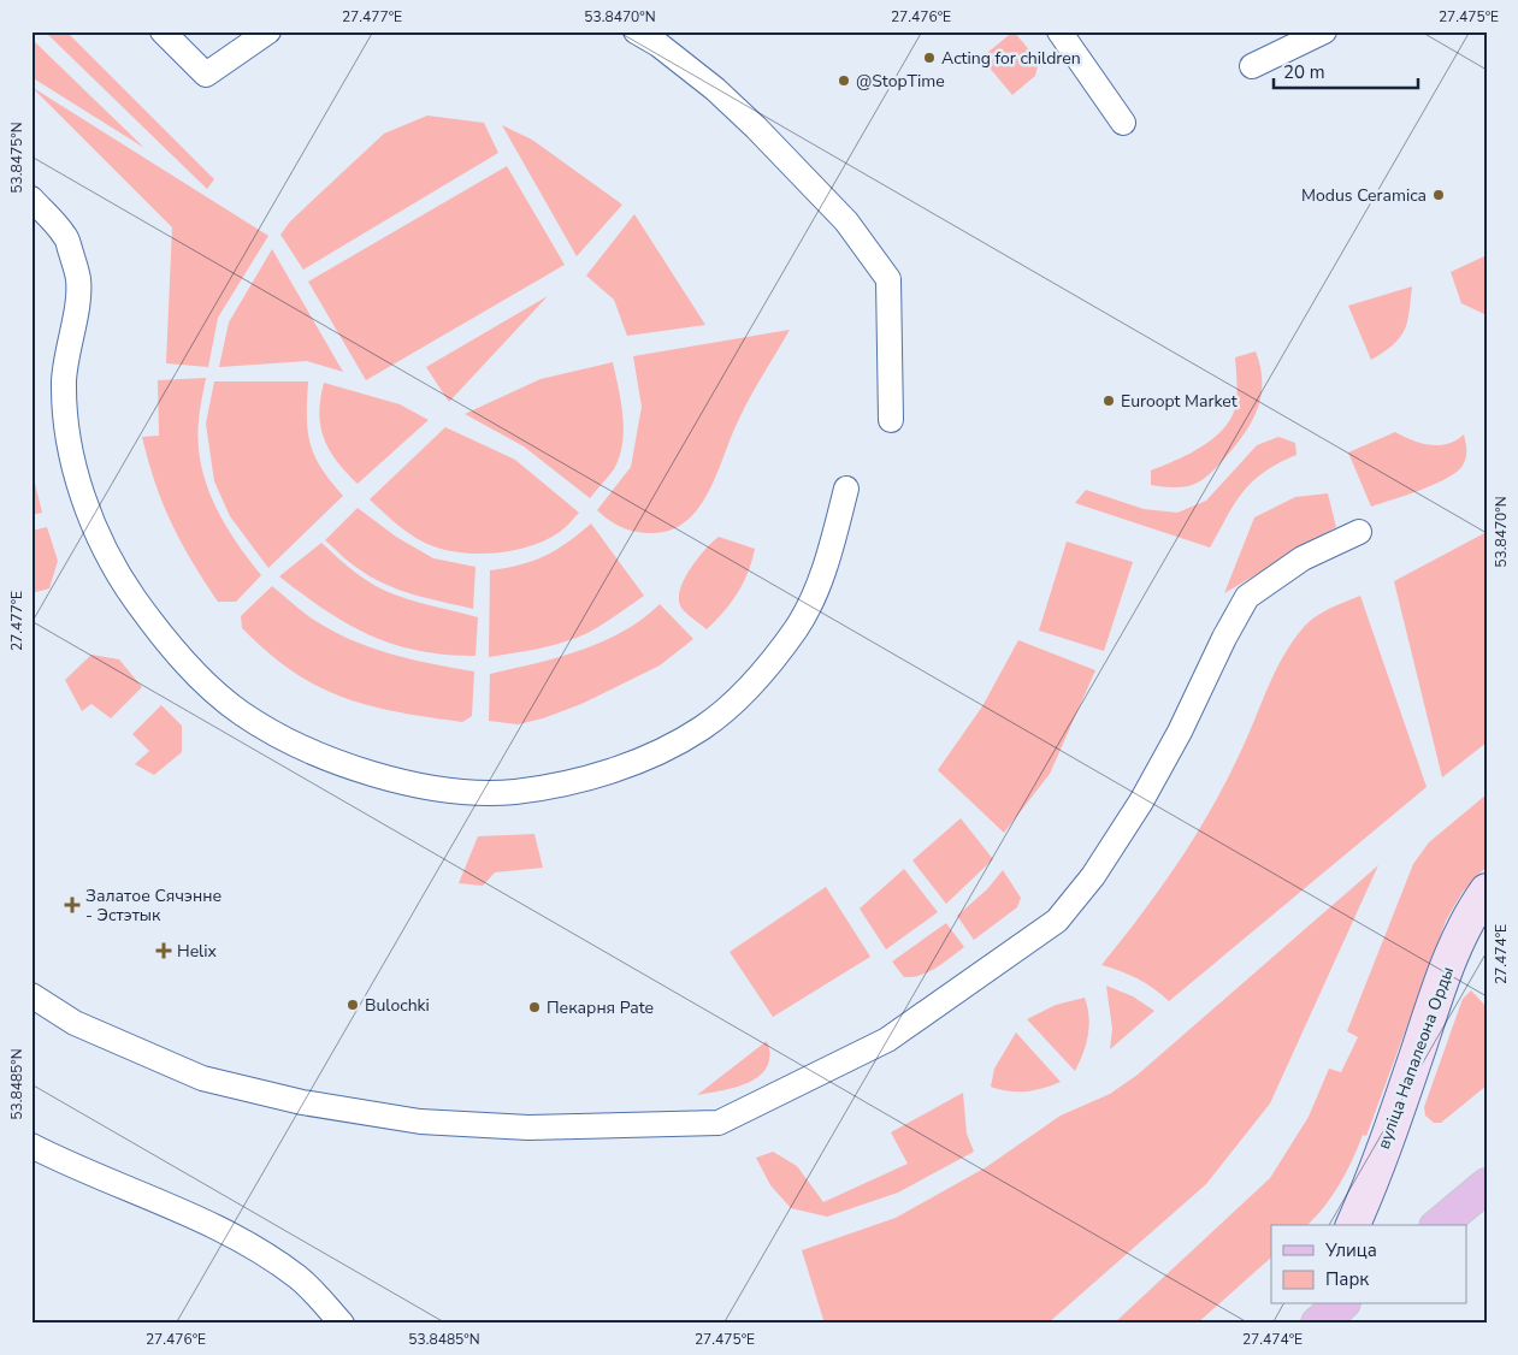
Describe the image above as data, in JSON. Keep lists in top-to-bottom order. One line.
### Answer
{"streets":{"street":["вуліца Напалеона Орды"]},"places":{"other":["Acting for children","@StopTime","Modus Ceramica","Euroopt Market","Bulochki","Пекарня Pate"],"health":["Залатое Сячэнне - Эстэтык","Helix"]},"legend":["Улица","Парк"],"scale_bar":"20 m","coordinates":["27.477°E","53.8470°N","27.476°E","27.475°E","53.8475°N","27.474°E","53.8485°N"]}
